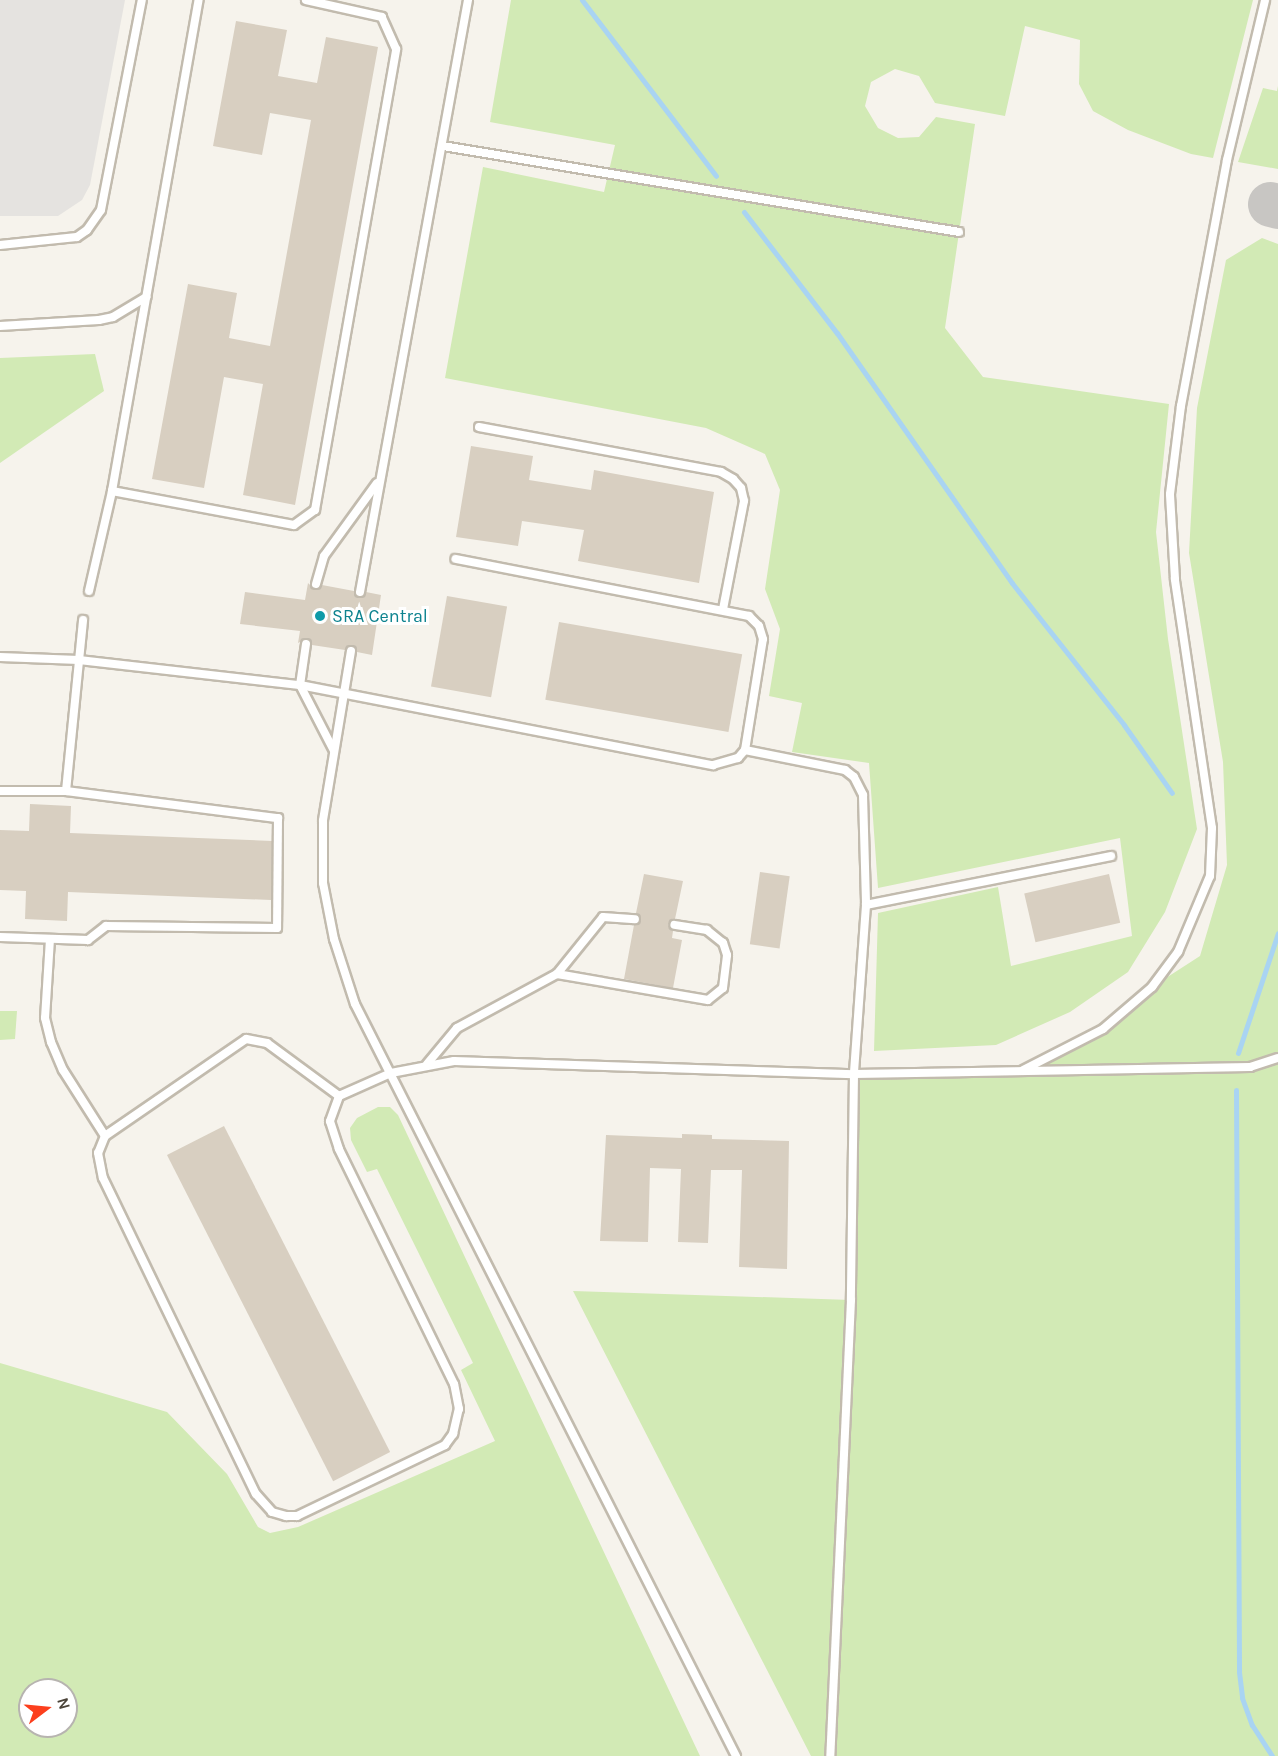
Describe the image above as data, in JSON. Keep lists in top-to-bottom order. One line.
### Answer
{"places":["SRA Central"],"north":"right"}
